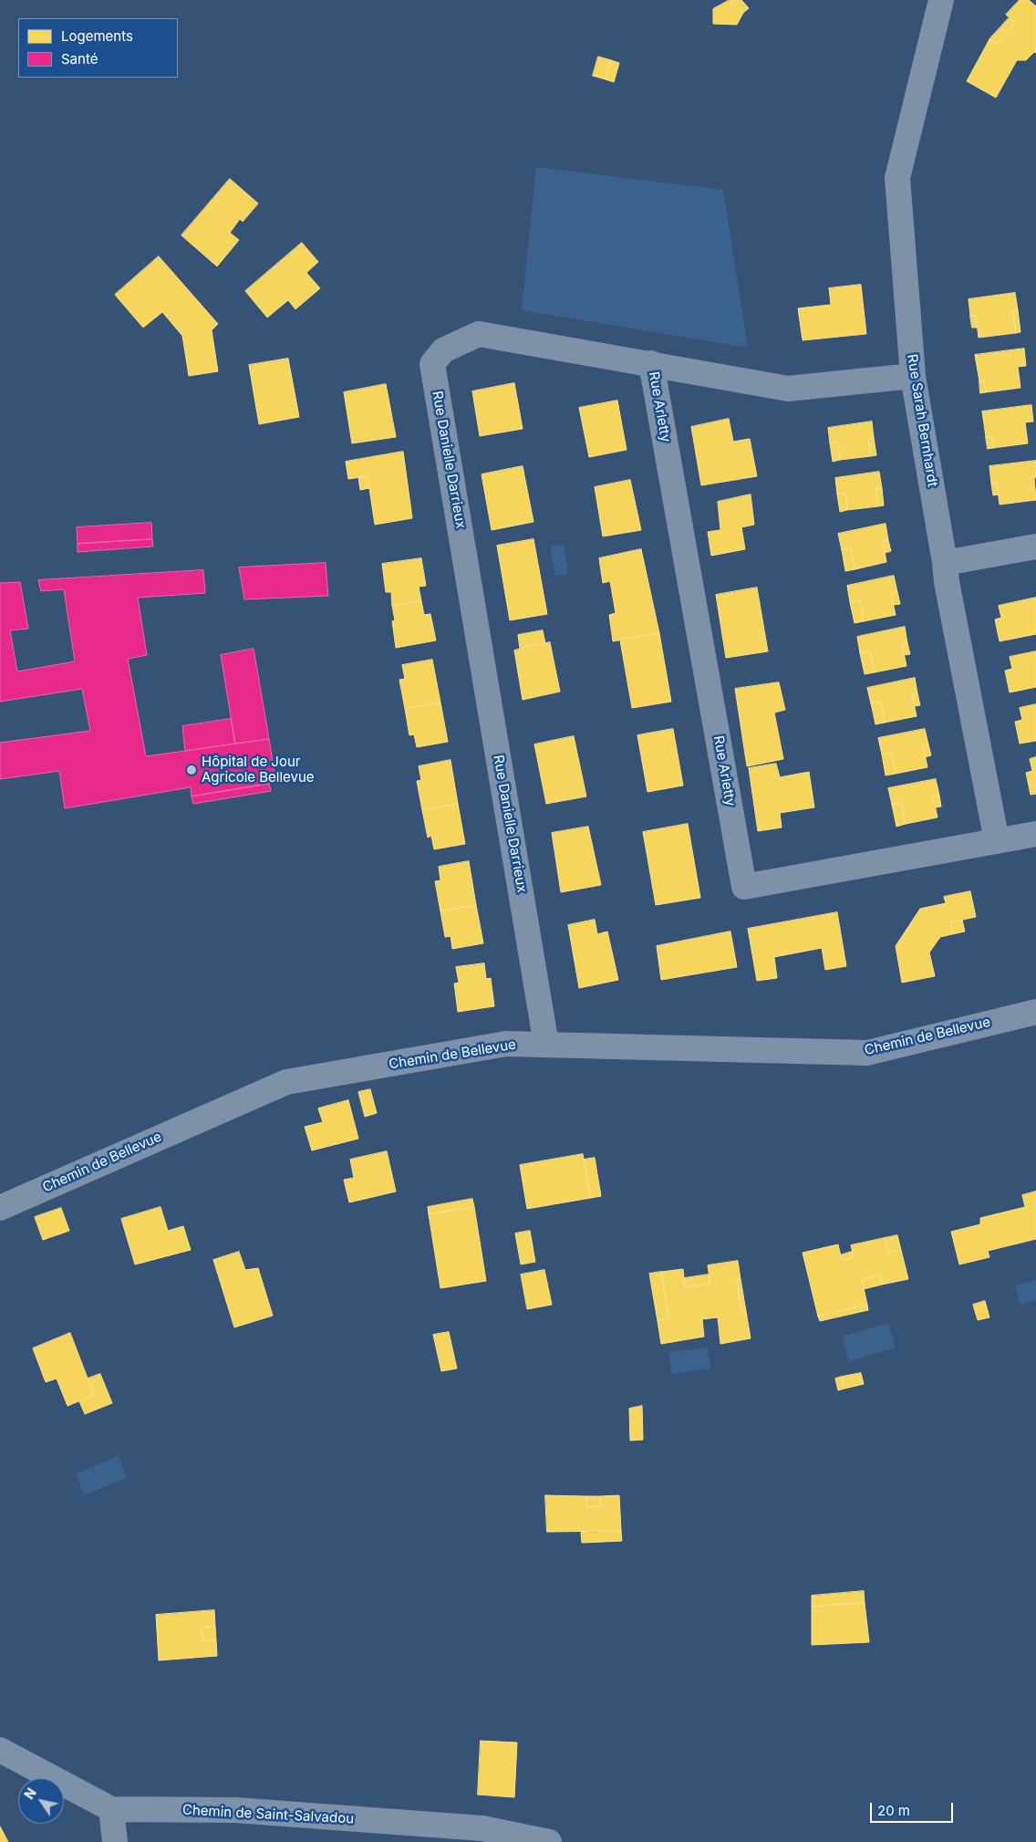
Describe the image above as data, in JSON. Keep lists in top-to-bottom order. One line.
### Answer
{"streets":{"street":["Rue Arletty","Rue Sarah Bernhardt","Rue Danielle Darrieux","Chemin de Bellevue","Chemin de Saint-Salvadou"]},"crossings":[["Rue Arletty","Rue Sarah Bernhardt"],["Rue Arletty","Rue Danielle Darrieux"],["Rue Sarah Bernhardt","Rue Danielle Darrieux"],["Rue Danielle Darrieux","Chemin de Bellevue"]],"places":["Hôpital de Jour Agricole Bellevue"],"legend":["Logements","Santé"],"scale_bar":"20 m","north":"top left"}
